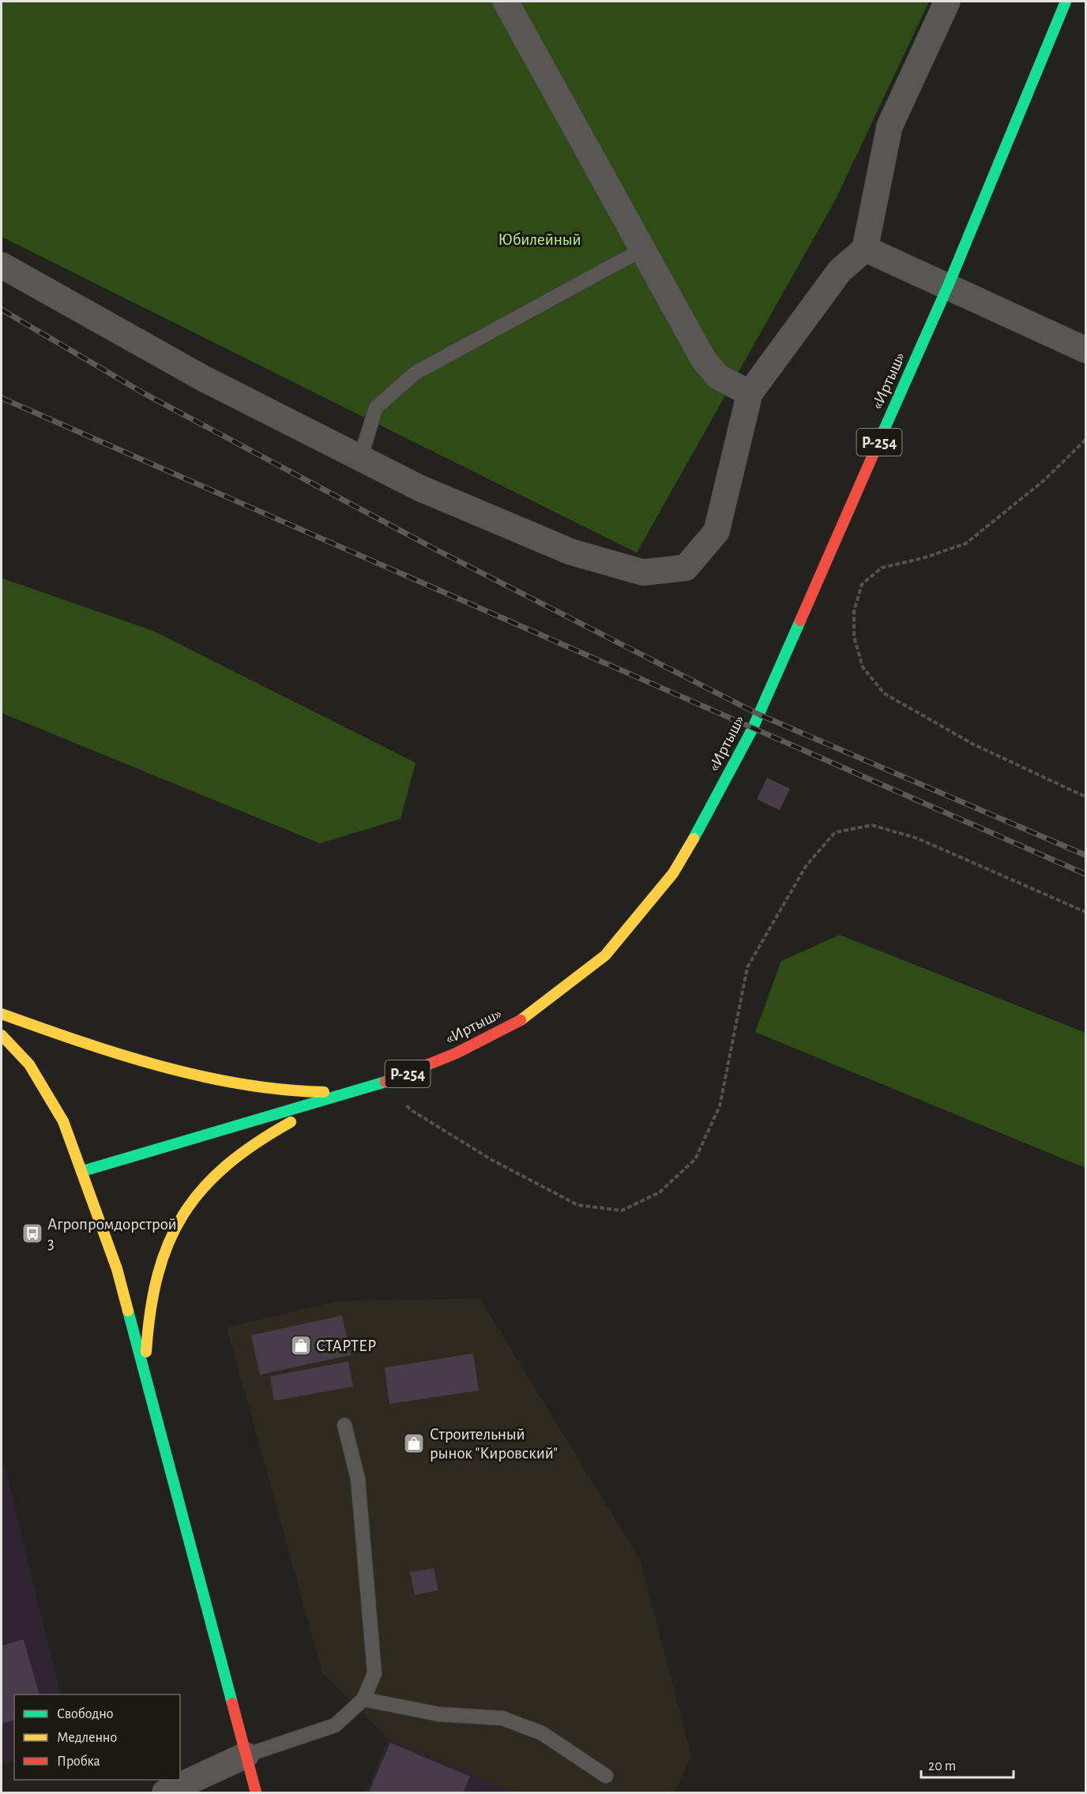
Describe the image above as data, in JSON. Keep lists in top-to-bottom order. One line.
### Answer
{"streets":{"main road":["«Иртыш»","Р-254"]},"parks":["Юбилейный"],"places":{"bus stop":["Агропромдорстрой 3"],"shop":["СТАРТЕР","Строительный рынок \"Кировский\""]},"legend":["Свободно","Медленно","Пробка"],"scale_bar":"20 m"}
